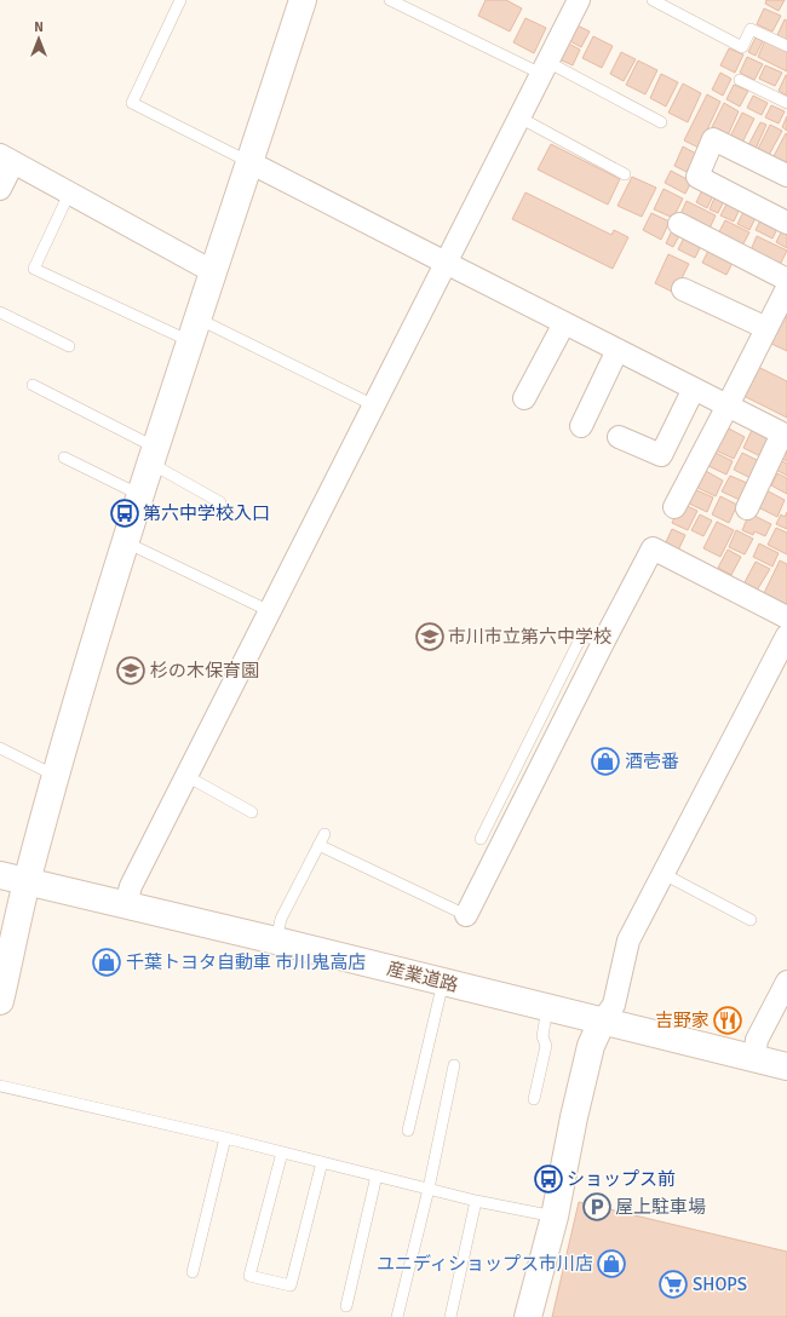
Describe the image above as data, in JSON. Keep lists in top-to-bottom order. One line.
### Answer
{"streets":{"street":["産業道路"]},"places":{"bus stop":["第六中学校入口","ショップス前"],"school or university":["市川市立第六中学校","杉の木保育園"],"shop":["酒壱番","千葉トヨタ自動車 市川鬼高店","ユニディショップス市川店"],"restaurant":["吉野家"],"parking":["屋上駐車場"],"supermarket":["SHOPS"]},"north":"top"}
